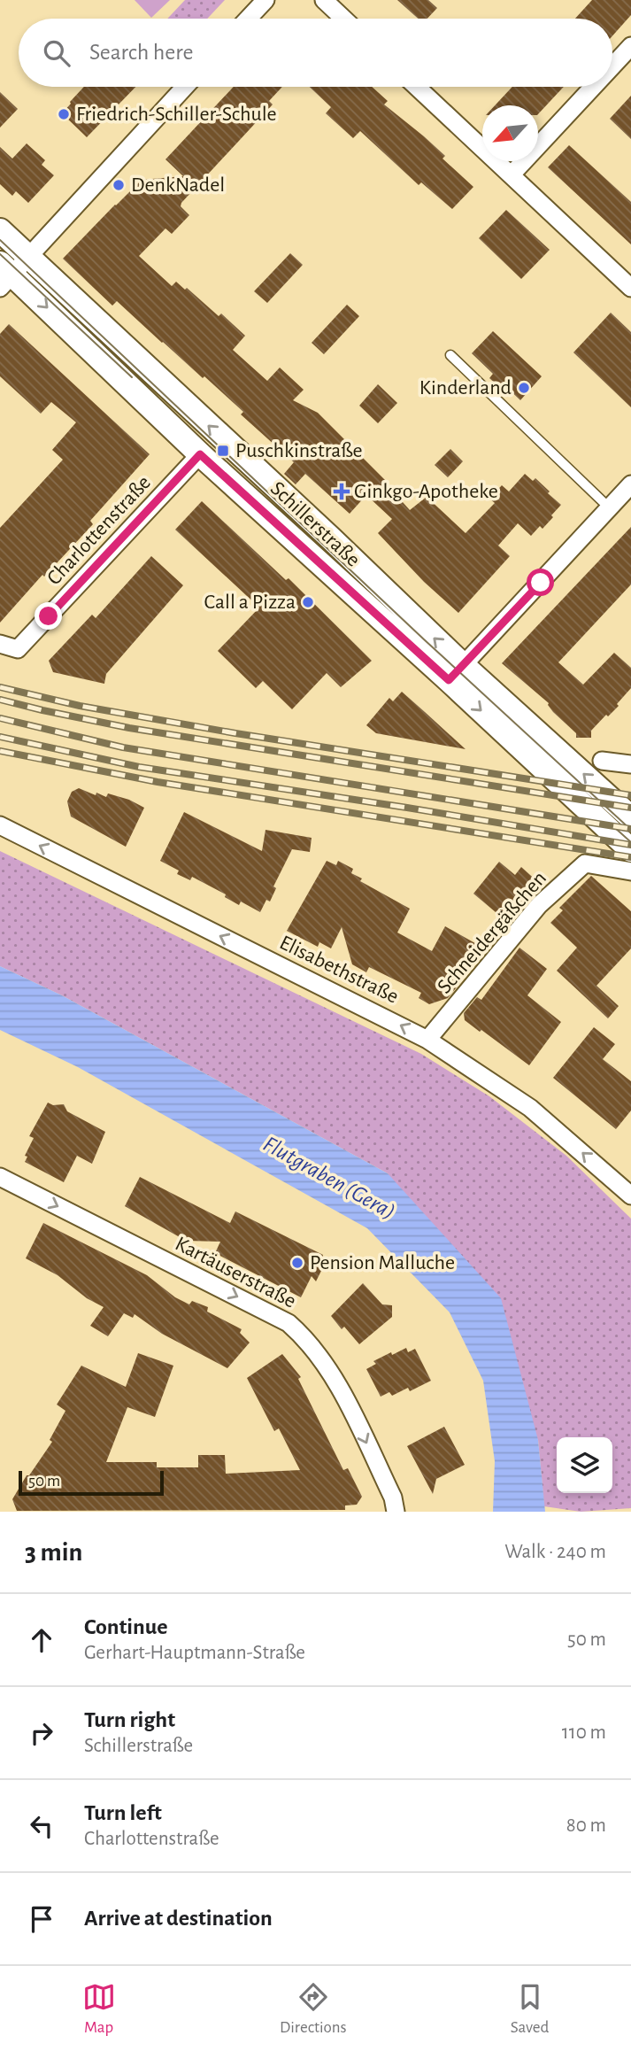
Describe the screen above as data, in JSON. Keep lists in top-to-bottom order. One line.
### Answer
{"streets":{"main road":["Schillerstraße"],"street":["Charlottenstraße","Schneidergäßchen","Elisabethstraße","Kartäuserstraße"]},"crossings":[["Schillerstraße","Charlottenstraße"],["Schneidergäßchen","Elisabethstraße"]],"one_way":["Elisabethstraße","Kartäuserstraße"],"water":["Flutgraben (Gera)"],"places":{"other":["Friedrich-Schiller-Schule","DenkNadel","Kinderland","Call a Pizza","Pension Malluche"],"transit":["Puschkinstraße"],"health":["Ginkgo-Apotheke"]},"scale_bar":"50 m","north":"bottom left","page":{"search":"Search here","scale":"50 m","heading":["3 min","Walk · 240 m"],"list":[["Continue","Gerhart-Hauptmann-Straße","50 m"],["Turn right","Schillerstraße","110 m"],["Turn left","Charlottenstraße","80 m"],"Arrive at destination"],"nav":["Map","Directions","Saved"]}}
